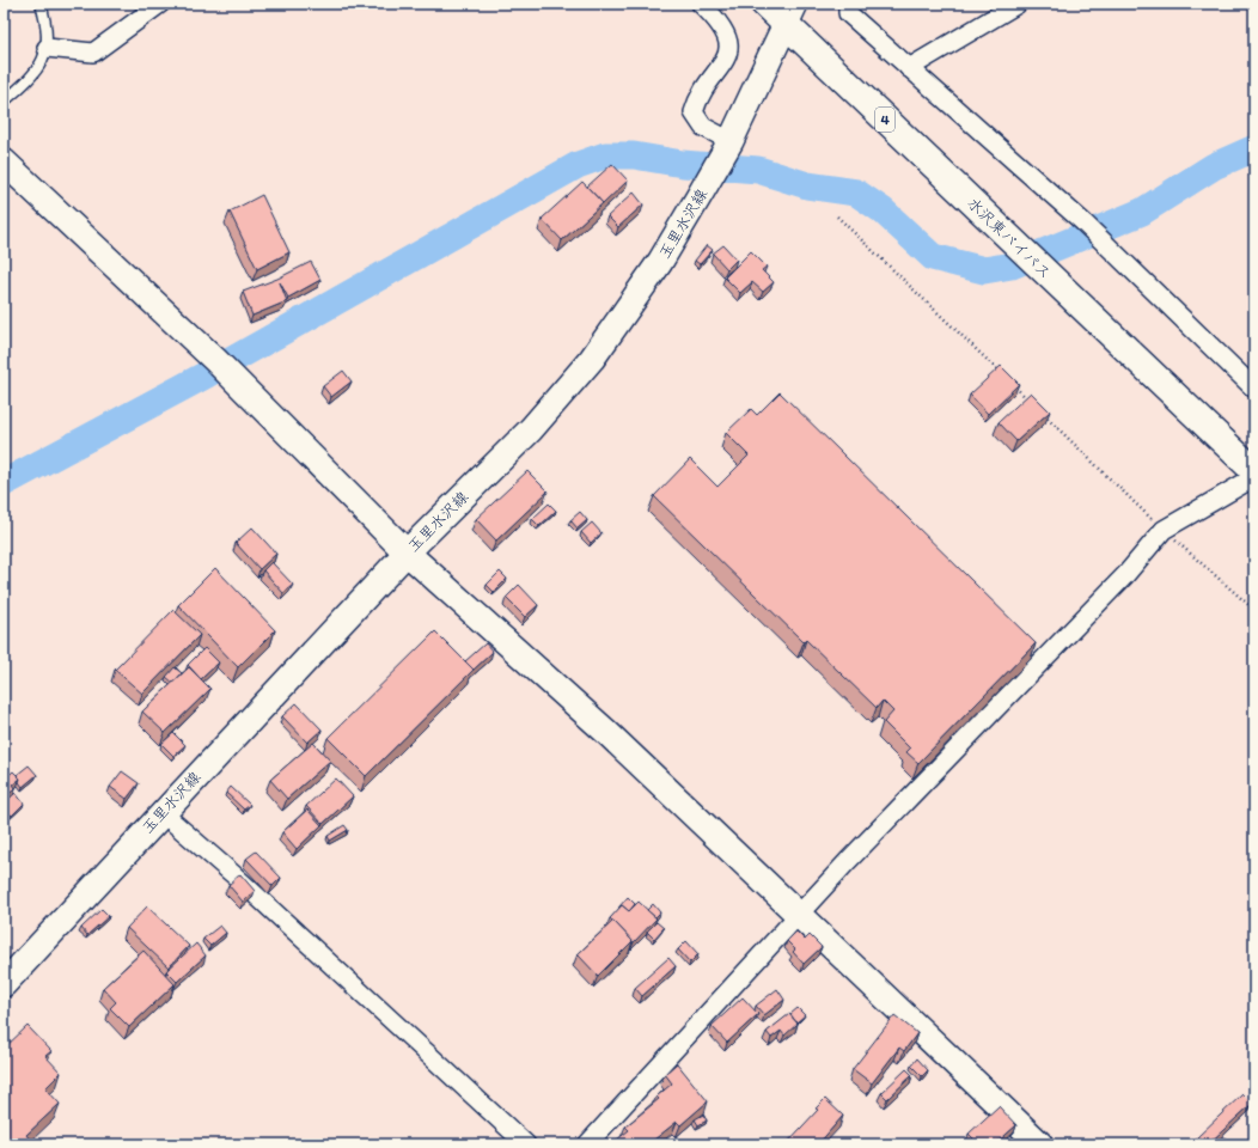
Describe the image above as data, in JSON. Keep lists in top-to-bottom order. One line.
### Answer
{"streets":{"highway":["4","水沢東バイパス"],"street":["玉里水沢線"]},"crossings":[["玉里水沢線","水沢東バイパス"]]}
